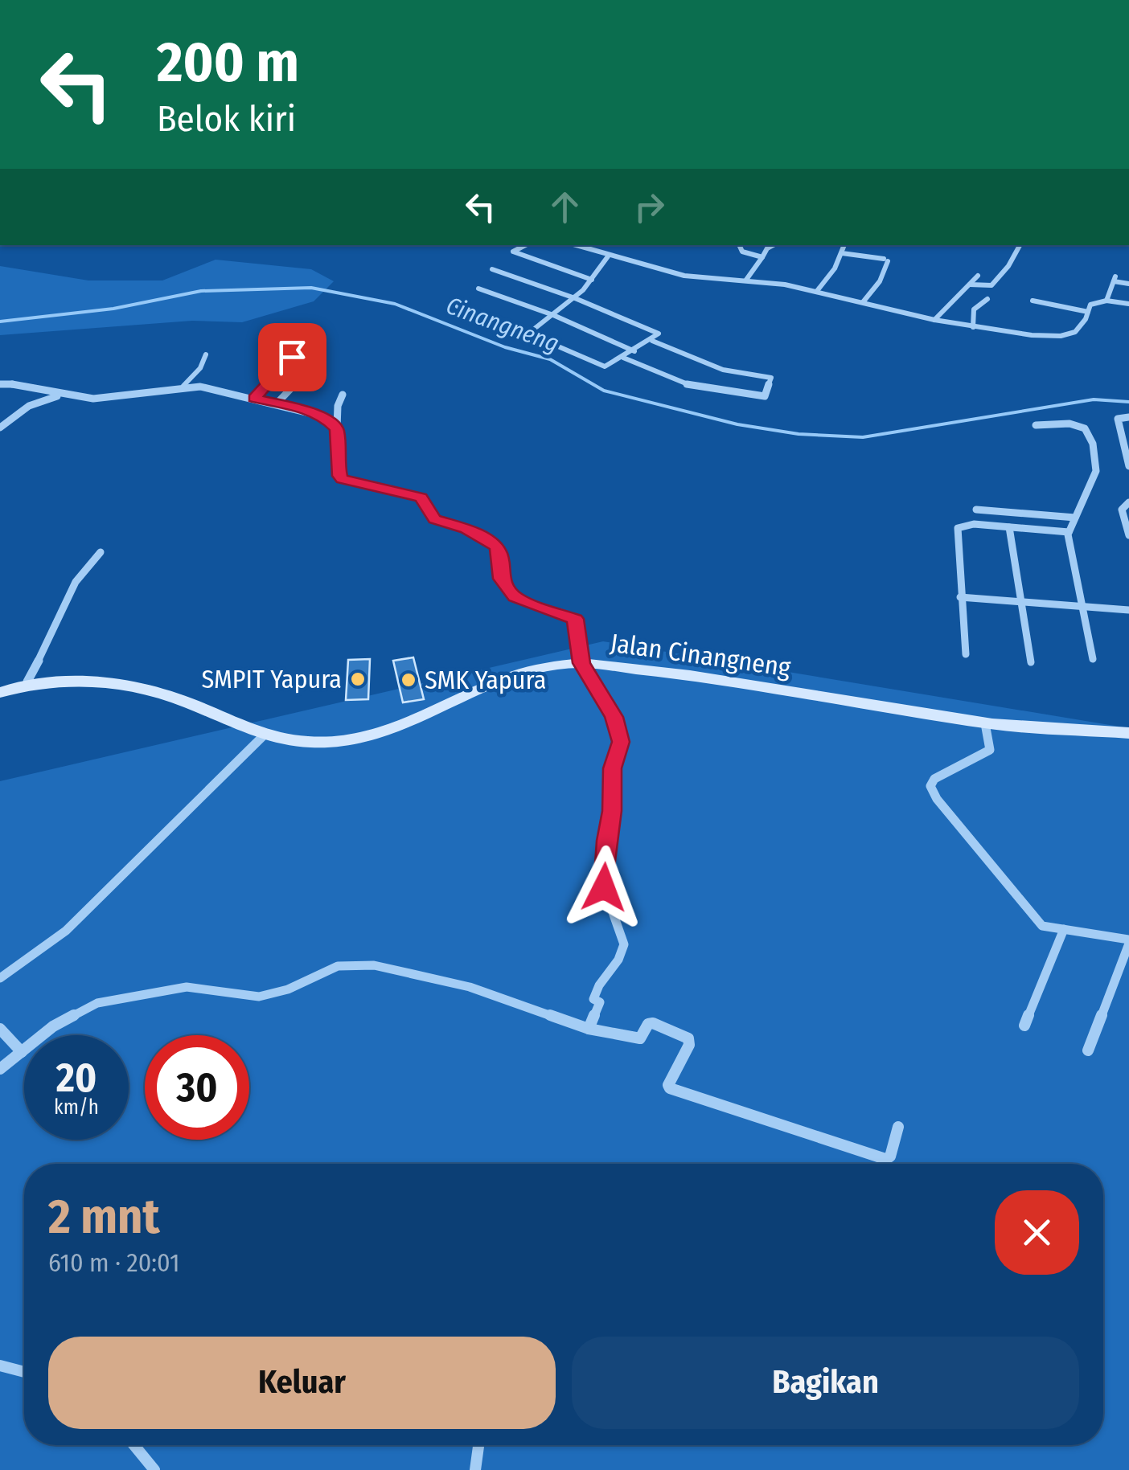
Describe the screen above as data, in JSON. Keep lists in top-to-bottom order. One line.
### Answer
{"streets":{"street":["Jalan Cinangneng"]},"water":["Cinangneng"],"places":["SMPIT Yapura","SMK Yapura"],"page":{"turn":["200 m","Belok kiri"],"speed":"20 km/h","limit":"30","heading":["2 mnt","610 m · 20:01"],"buttons":["Keluar","Bagikan"]}}
